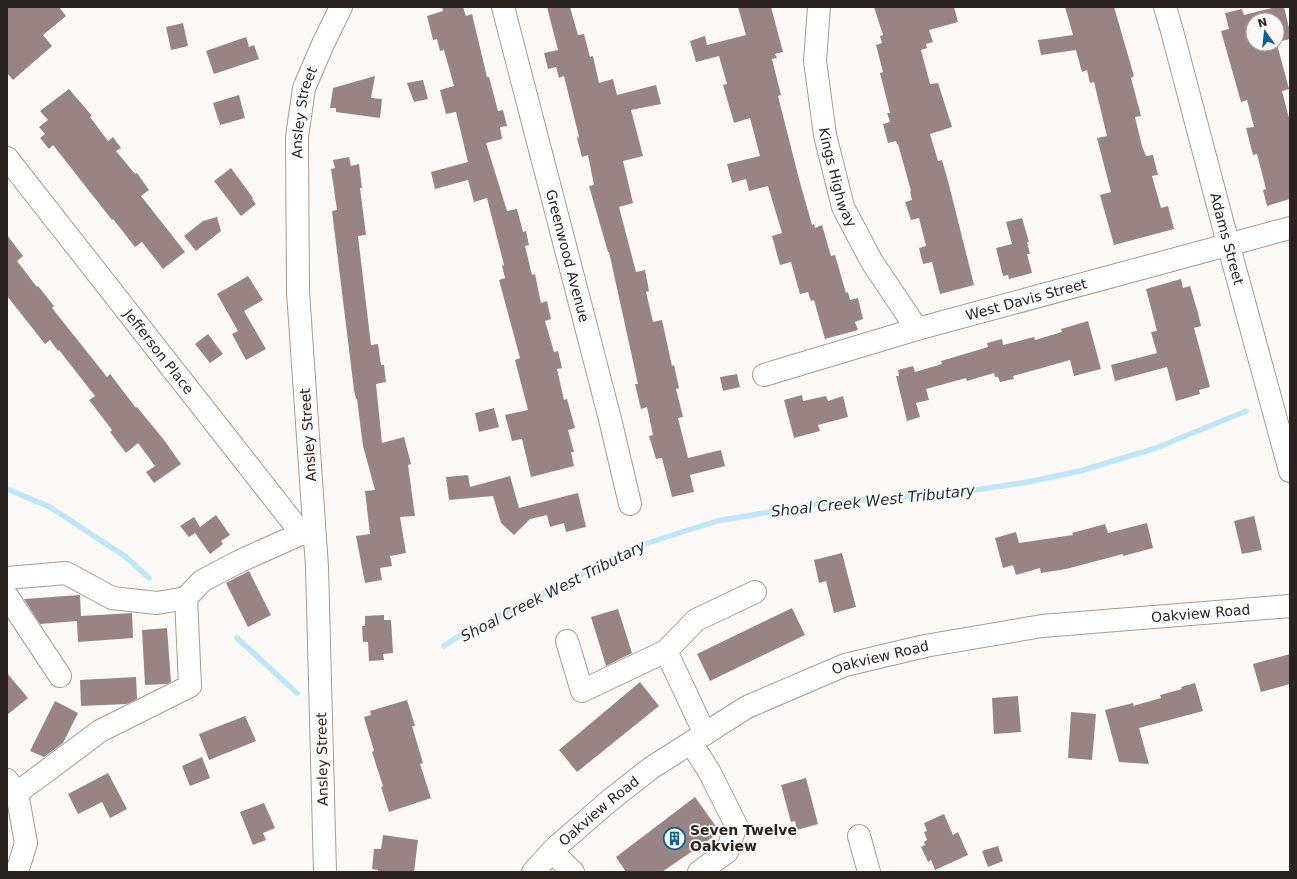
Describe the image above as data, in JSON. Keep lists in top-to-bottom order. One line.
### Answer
{"streets":{"street":["Ansley Street","Kings Highway","Adams Street","Greenwood Avenue","West Davis Street","Jefferson Place","Oakview Road"]},"crossings":[["Ansley Street","Jefferson Place"],["Kings Highway","West Davis Street"],["Adams Street","West Davis Street"]],"water":["Shoal Creek West Tributary"],"places":{"building":["Seven Twelve Oakview"]},"north":"top"}
